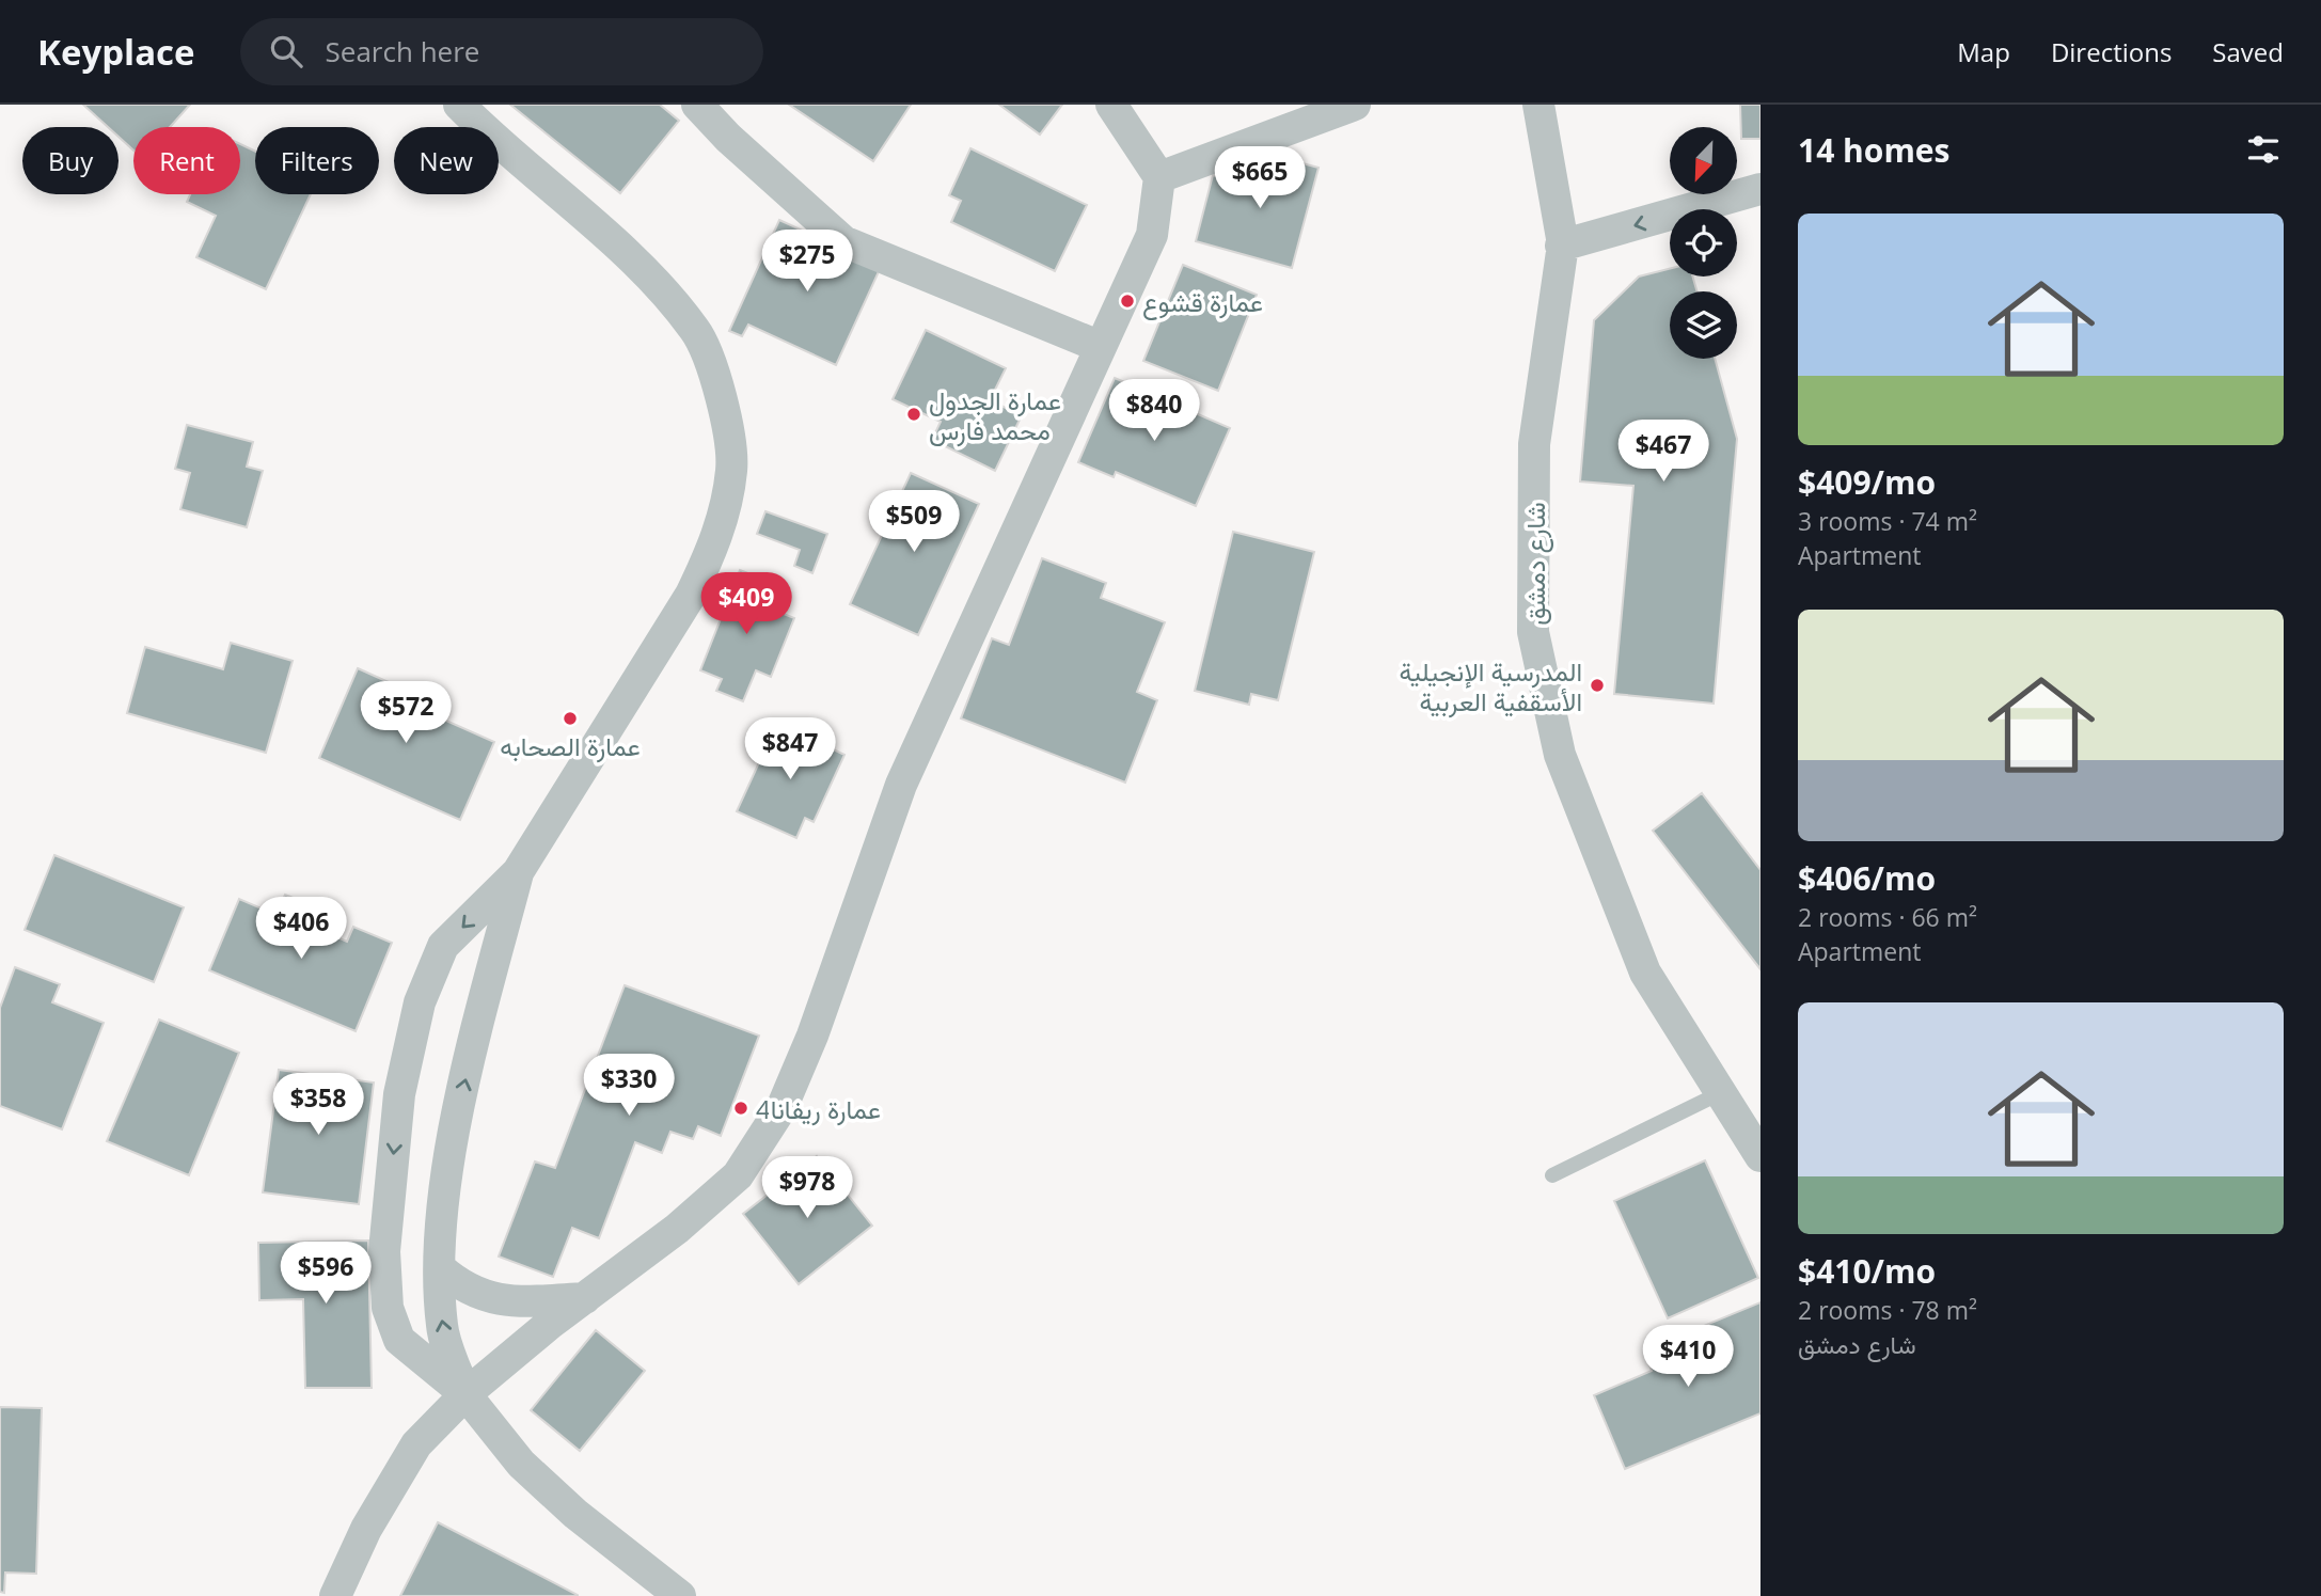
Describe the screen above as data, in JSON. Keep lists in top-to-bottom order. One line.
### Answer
{"streets":{"street":["شارع دمشق"]},"places":["عمارة قشوع","عمارة الجدول محمد فارس","المدرسية الإنجيلية الأسقفية العربية","عمارة الصحابه","عمارة ريفانا4"],"north":"bottom left","page":{"header":"Keyplace","search":"Search here","nav":["Map","Directions","Saved"],"heading":"14 homes","chip":["Buy","Rent","Filters","New"],"price":["$665","$275","$840","$467","$509","$409","$572","$847","$406","$330","$358","$978","$596","$410"],"list":[{"name":"$409/mo","note":"3 rooms · 74 m² · Apartment"},{"name":"$406/mo","note":"2 rooms · 66 m² · Apartment"},{"name":"$410/mo","note":"2 rooms · 78 m² · شارع دمشق"}]}}
